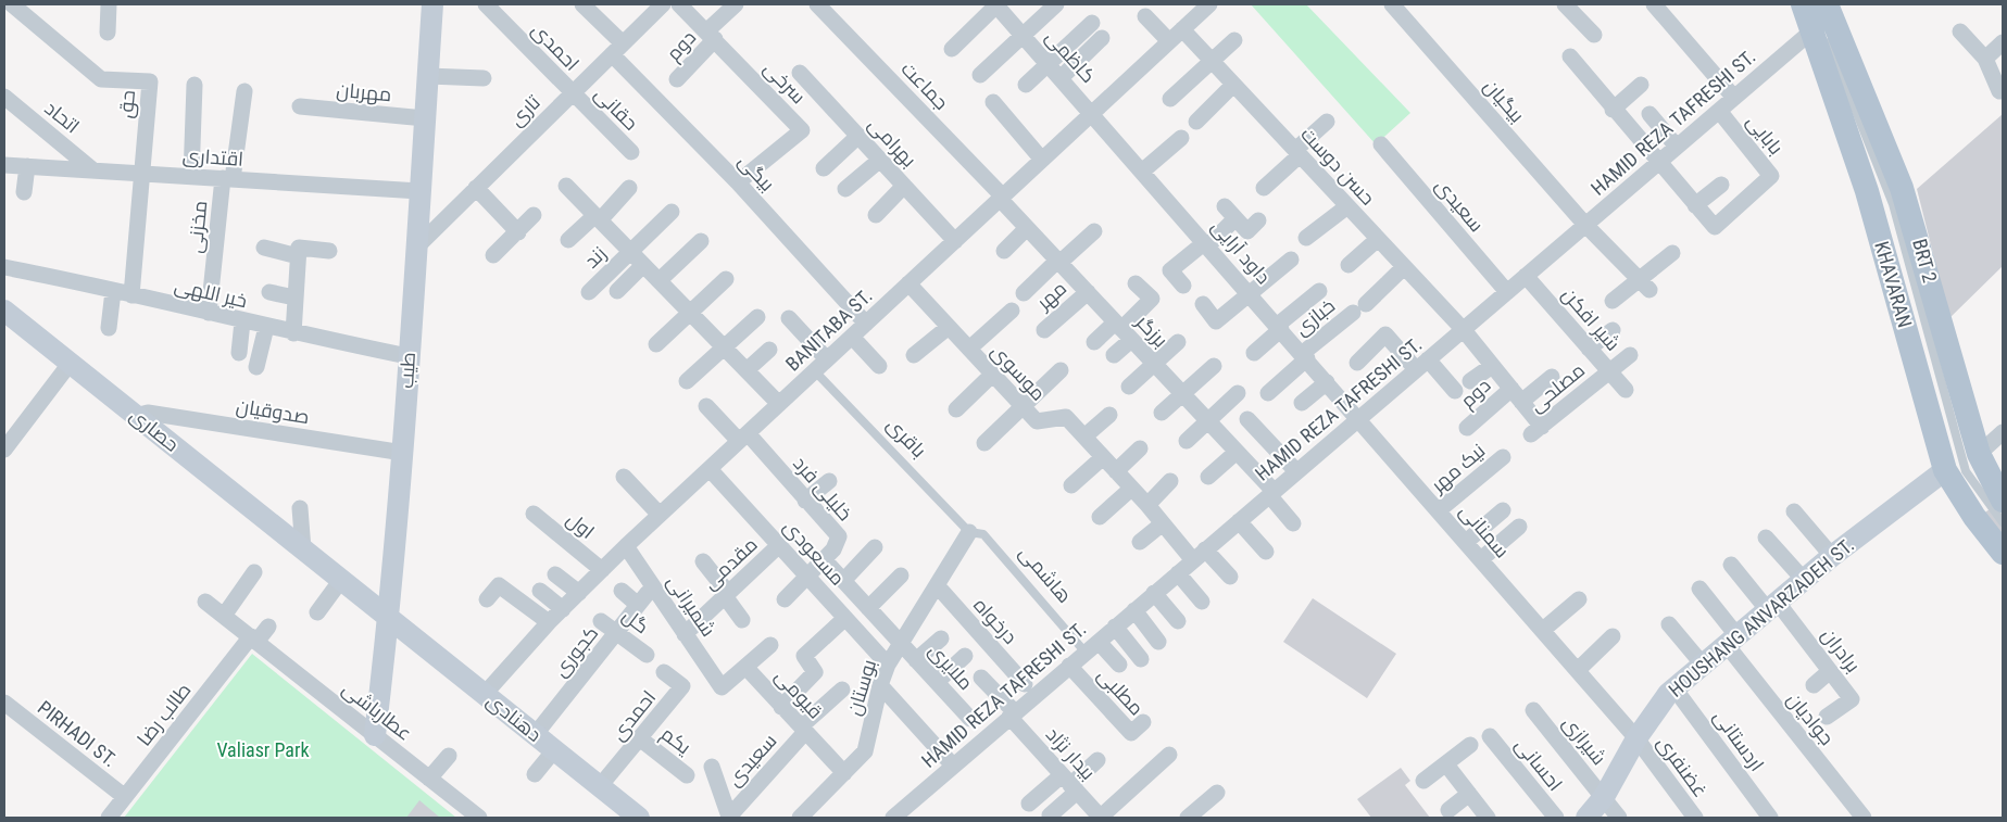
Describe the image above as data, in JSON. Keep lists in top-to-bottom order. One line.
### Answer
{"streets":{"main road":["KHAVARAN","طیب","حصاری","HOUSHANG ANVARZADEH ST.","دهنادی"],"street":["دوم","احمدی","کاظمی","سرخی","جماعت","مهربان","بیگیان","حق","حقانی","تاری","اتحاد","HAMID REZA TAFRESHI ST.","بابایی","بهرامی","اقتداری","حسن دوست","بیگی","سعیدی","مخزنی","داود آرایی","زند","خیر اللهی","مهر","خبازی","شیر افکن","BANITABA ST.","برزگر","موسوی","مصلحی","صدوقیان","نیک مهر","خلیلی فرد","اول","سمنانی","مسعودی","مقدمی","شمیرانی","گل","درخواه","برادران","کجوری","ملایری","بوستان","مطلبی","قیومی","عطارباشی","طالب رضا","جوادیان","PIRHADI ST.","یکم","شیرازی","اردستانی","بیدار نژاد","احسانی","غضنفری"],"lane":["BRT 2","باقری","هاشمی"]},"crossings":[["دوم","سرخی"],["دوم","حسن دوست"],["احمدی","حقانی"],["احمدی","تاری"],["احمدی","دهنادی"],["احمدی","یکم"],["کاظمی","داود آرایی"],["کاظمی","BANITABA ST."],["سرخی","بیگی"],["جماعت","BANITABA ST."],["جماعت","برزگر"],["مهربان","طیب"],["بیگیان","HAMID REZA TAFRESHI ST."],["حق","اقتداری"],["حق","خیر اللهی"],["حقانی","تاری"],["تاری","بیگی"],["تاری","طیب"],["اتحاد","اقتداری"],["HAMID REZA TAFRESHI ST.","بابایی"],["HAMID REZA TAFRESHI ST.","حسن دوست"],["HAMID REZA TAFRESHI ST.","سعیدی"],["HAMID REZA TAFRESHI ST.","داود آرایی"],["HAMID REZA TAFRESHI ST.","BRT 2"],["HAMID REZA TAFRESHI ST.","KHAVARAN"],["HAMID REZA TAFRESHI ST.","شیر افکن"],["HAMID REZA TAFRESHI ST.","برزگر"],["HAMID REZA TAFRESHI ST.","موسوی"],["HAMID REZA TAFRESHI ST.","سمنانی"],["HAMID REZA TAFRESHI ST.","هاشمی"],["HAMID REZA TAFRESHI ST.","مطلبی"],["HAMID REZA TAFRESHI ST.","بیدار نژاد"],["بهرامی","BANITABA ST."],["اقتداری","مخزنی"],["اقتداری","طیب"],["حسن دوست","خبازی"],["حسن دوست","BANITABA ST."],["حسن دوست","مصلحی"],["بیگی","BANITABA ST."],["سعیدی","قیومی"],["مخزنی","خیر اللهی"],["داود آرایی","خبازی"],["داود آرایی","BANITABA ST."],["داود آرایی","سمنانی"],["BRT 2","KHAVARAN"],["KHAVARAN","HOUSHANG ANVARZADEH ST."],["خیر اللهی","طیب"],["مهر","برزگر"],["شیر افکن","مصلحی"],["BANITABA ST.","برزگر"],["BANITABA ST.","موسوی"],["BANITABA ST.","باقری"],["BANITABA ST.","خلیلی فرد"],["BANITABA ST.","اول"],["BANITABA ST.","مسعودی"],["BANITABA ST.","شمیرانی"],["BANITABA ST.","دهنادی"],["طیب","صدوقیان"],["طیب","حصاری"],["طیب","عطارباشی"],["طیب","دهنادی"],["صدوقیان","حصاری"],["حصاری","دهنادی"],["باقری","هاشمی"],["باقری","بوستان"],["نیک مهر","سمنانی"],["سمنانی","HOUSHANG ANVARZADEH ST."],["سمنانی","غضنفری"],["مسعودی","مقدمی"],["مسعودی","بوستان"],["مقدمی","شمیرانی"],["هاشمی","بوستان"],["شمیرانی","قیومی"],["HOUSHANG ANVARZADEH ST.","برادران"],["HOUSHANG ANVARZADEH ST.","جوادیان"],["HOUSHANG ANVARZADEH ST.","شیرازی"],["HOUSHANG ANVARZADEH ST.","اردستانی"],["HOUSHANG ANVARZADEH ST.","غضنفری"],["گل","کجوری"],["درخواه","بوستان"],["کجوری","دهنادی"],["ملایری","بوستان"],["بوستان","قیومی"],["عطارباشی","طالب رضا"],["طالب رضا","PIRHADI ST."]],"parks":["Valiasr Park"]}
